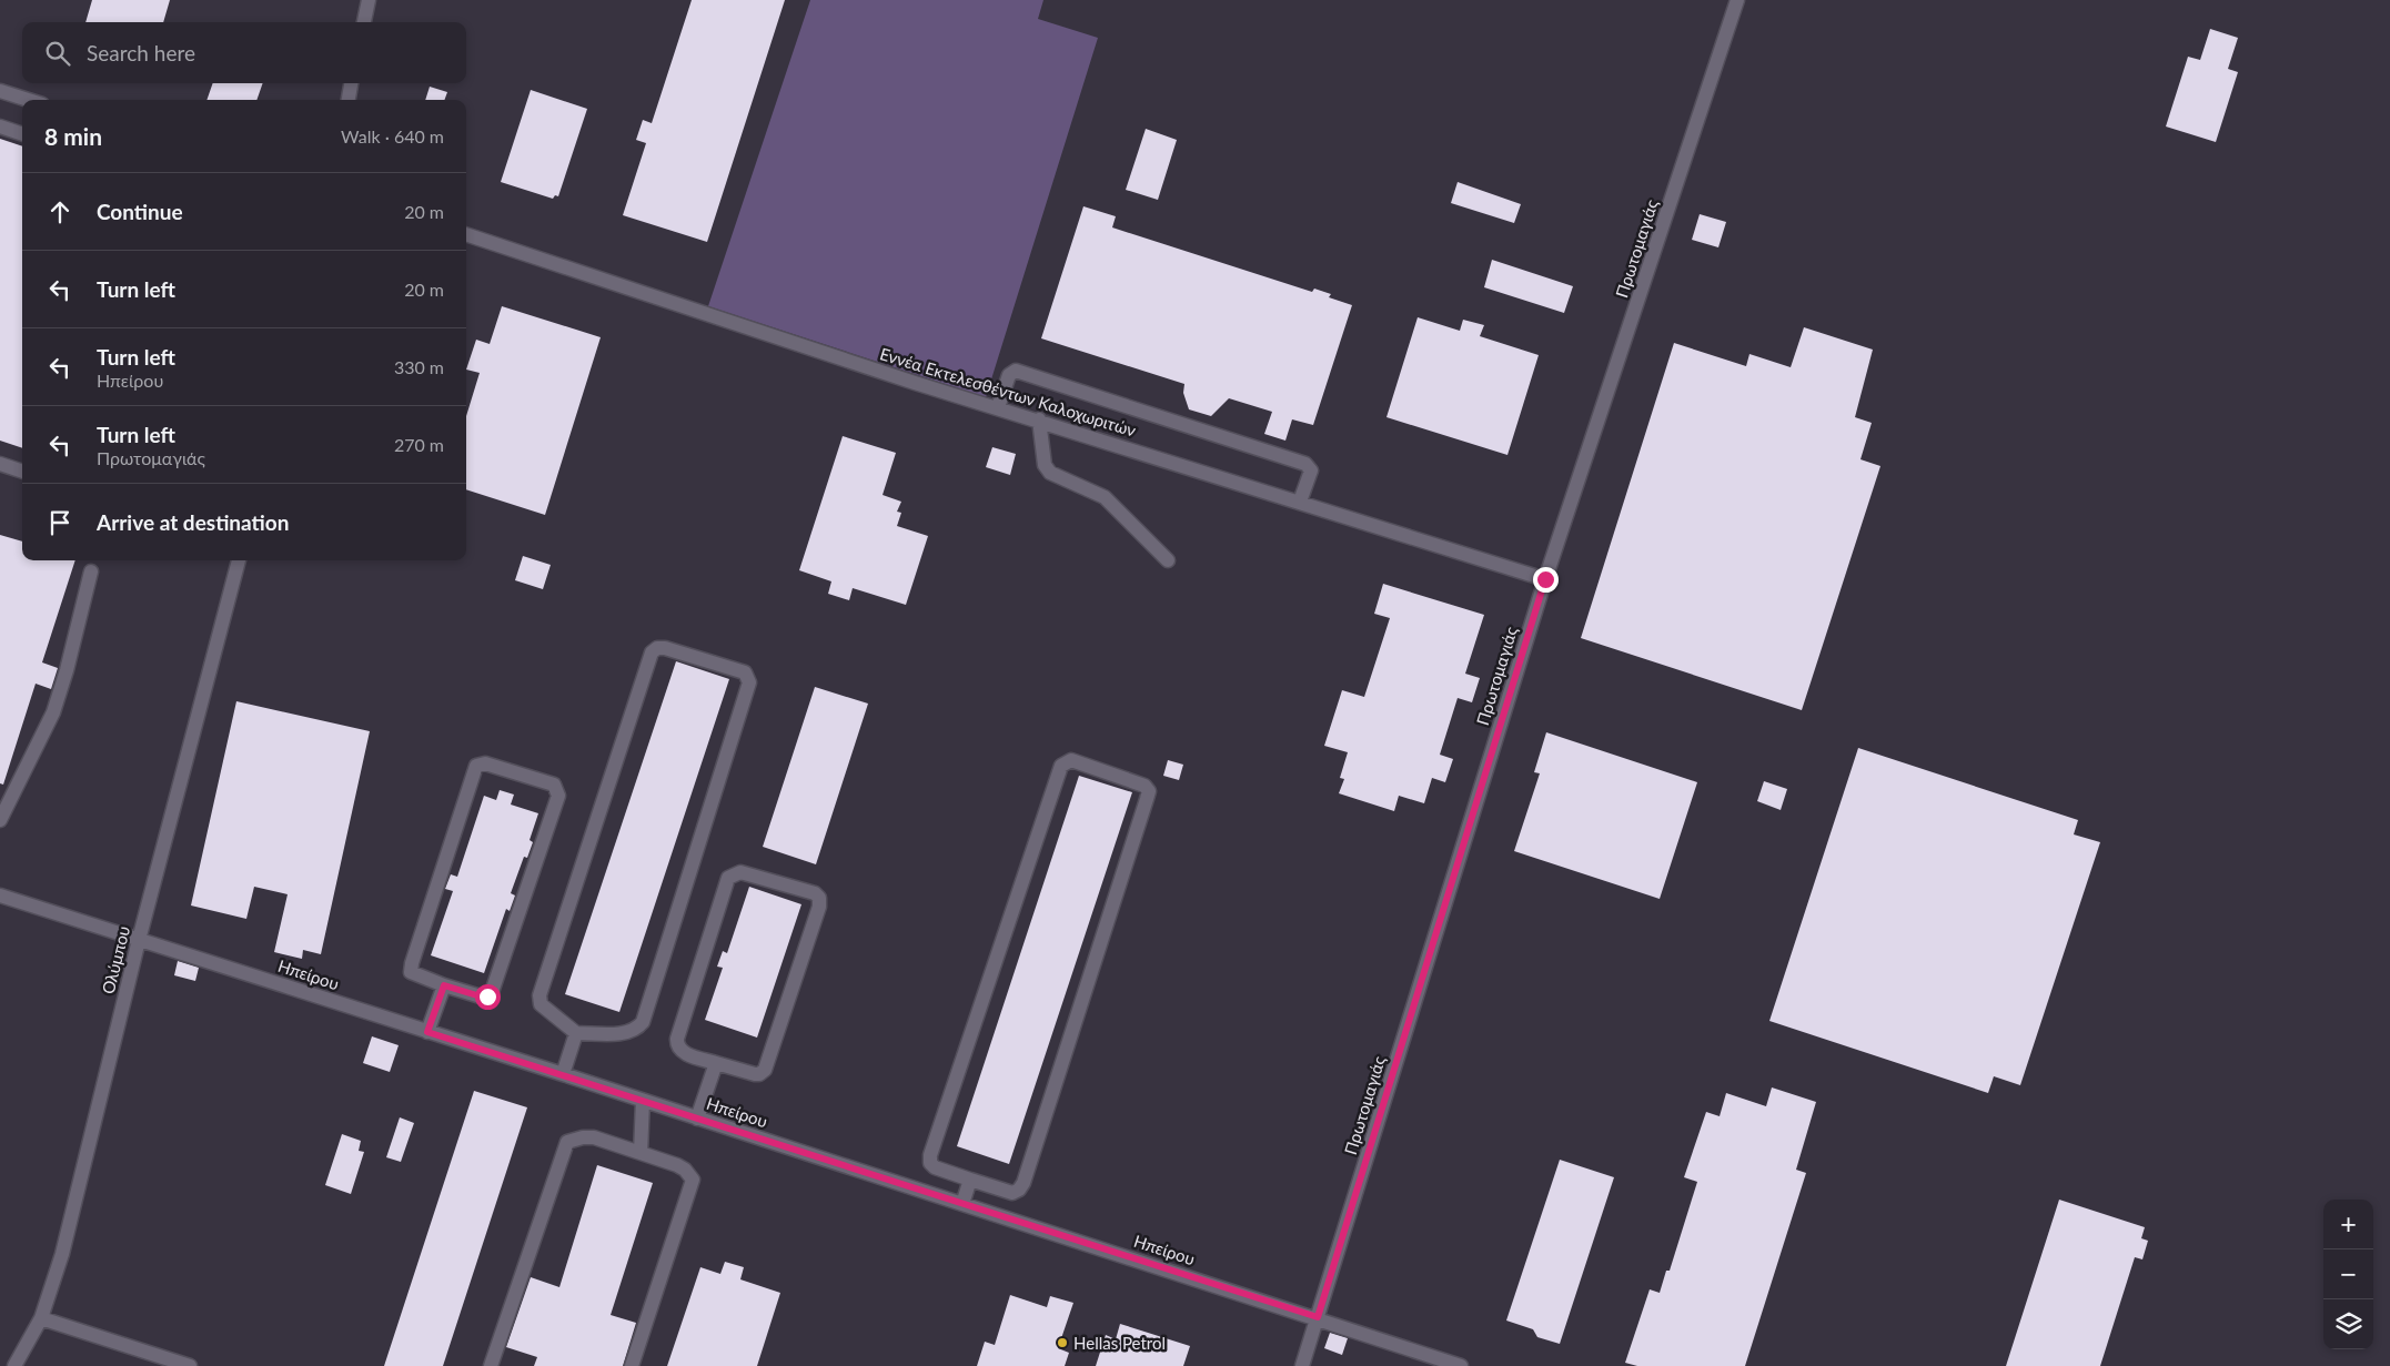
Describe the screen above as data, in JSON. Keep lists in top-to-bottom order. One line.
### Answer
{"streets":{"street":["Πρωτομαγιάς","Εννέα Εκτελεσθέντων Καλοχωριτών","Ολύμπου","Ηπείρου"]},"crossings":[["Πρωτομαγιάς","Εννέα Εκτελεσθέντων Καλοχωριτών"],["Πρωτομαγιάς","Ηπείρου"],["Ολύμπου","Ηπείρου"]],"places":["Hellas Petrol"],"page":{"search":"Search here","heading":["8 min","Walk · 640 m"],"list":[["Continue","20 m"],["Turn left","20 m"],["Turn left","Ηπείρου","330 m"],["Turn left","Πρωτομαγιάς","270 m"],"Arrive at destination"],"map_buttons":["+","−"]}}
